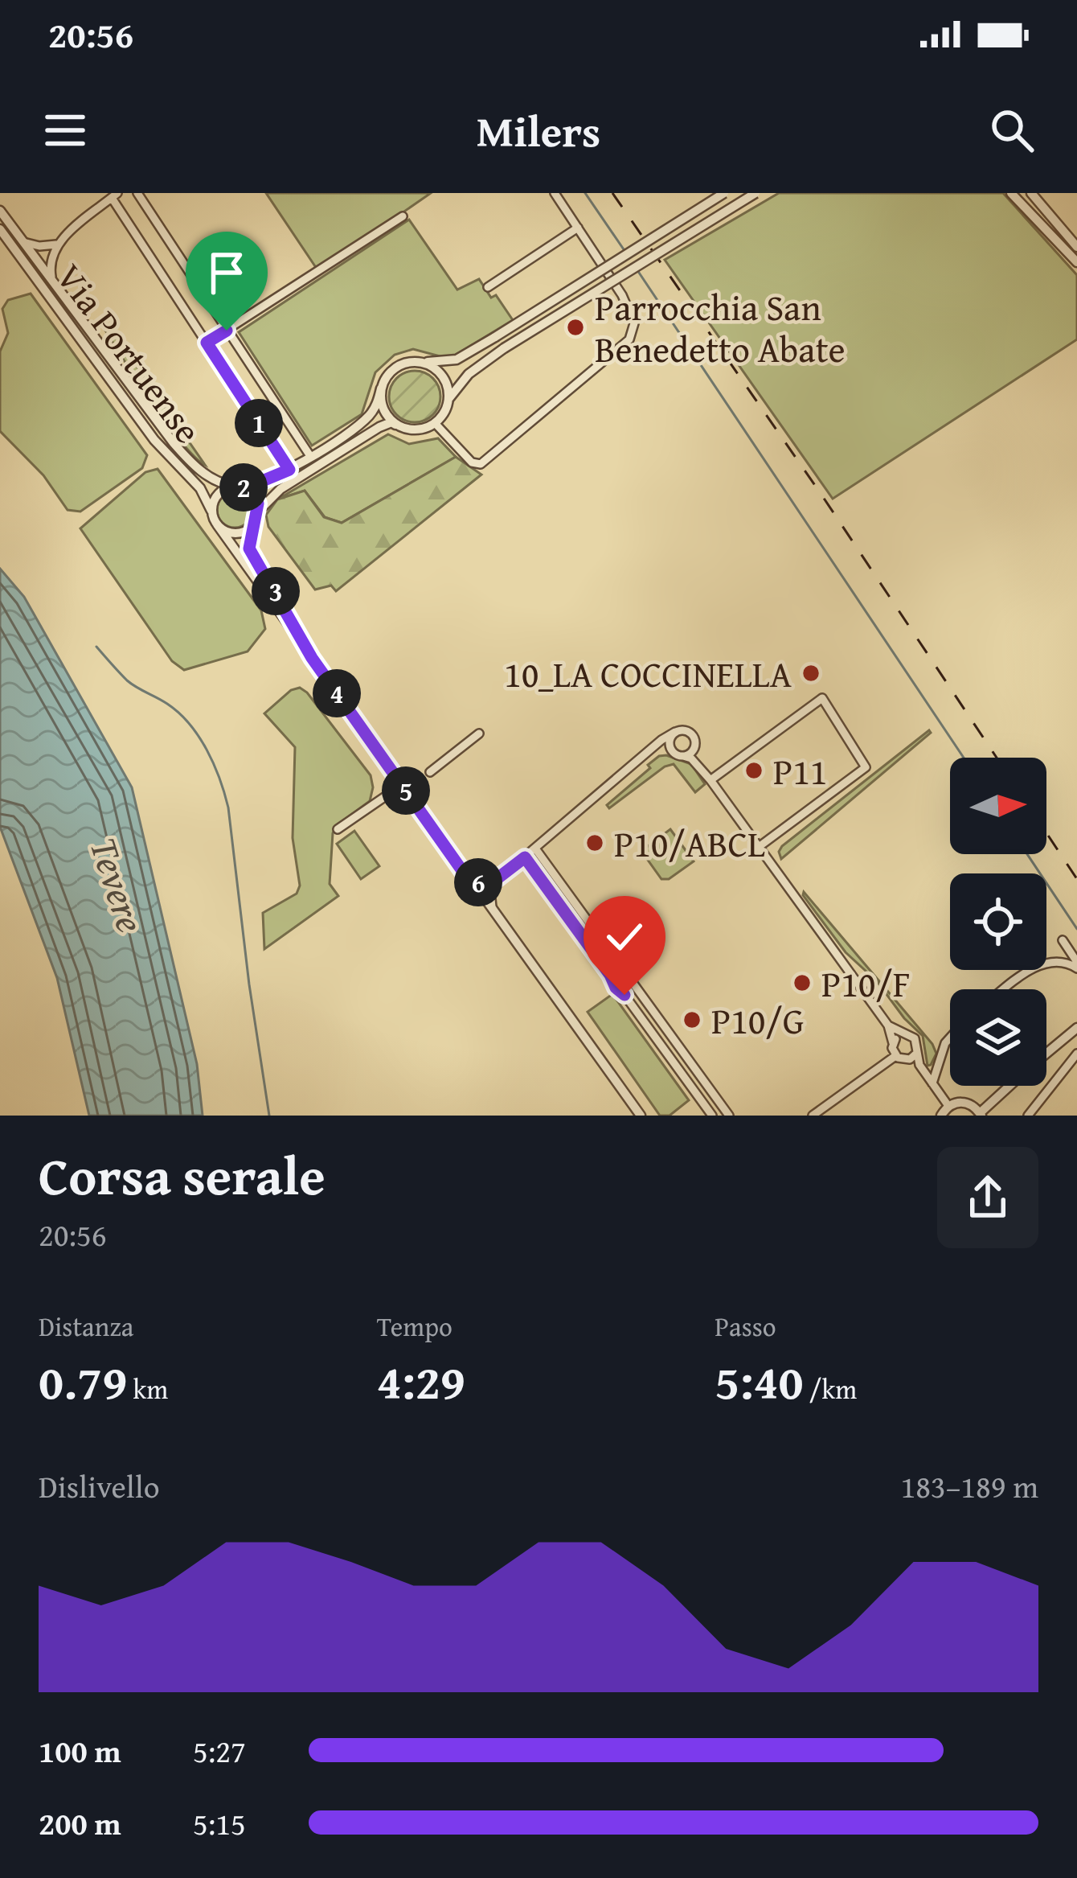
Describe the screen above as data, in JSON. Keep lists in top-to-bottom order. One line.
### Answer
{"streets":{"street":["Via Portuense"]},"water":["Tevere"],"places":["Parrocchia San Benedetto Abate","10_LA COCCINELLA","P11","P10/ABCL","P10/F","P10/G"],"north":"right","page":{"status":"20:56","header":"Milers","pins":["1","2","3","4","5","6"],"heading":["Corsa serale","20:56"],"stats":[["Distanza","0.79 km"],["Tempo","4:29"],["Passo","5:40 /km"]],"chart":["Dislivello","183–189 m"],"list":[{"name":"100 m","note":"5:27"},{"name":"200 m","note":"5:15"}]}}
